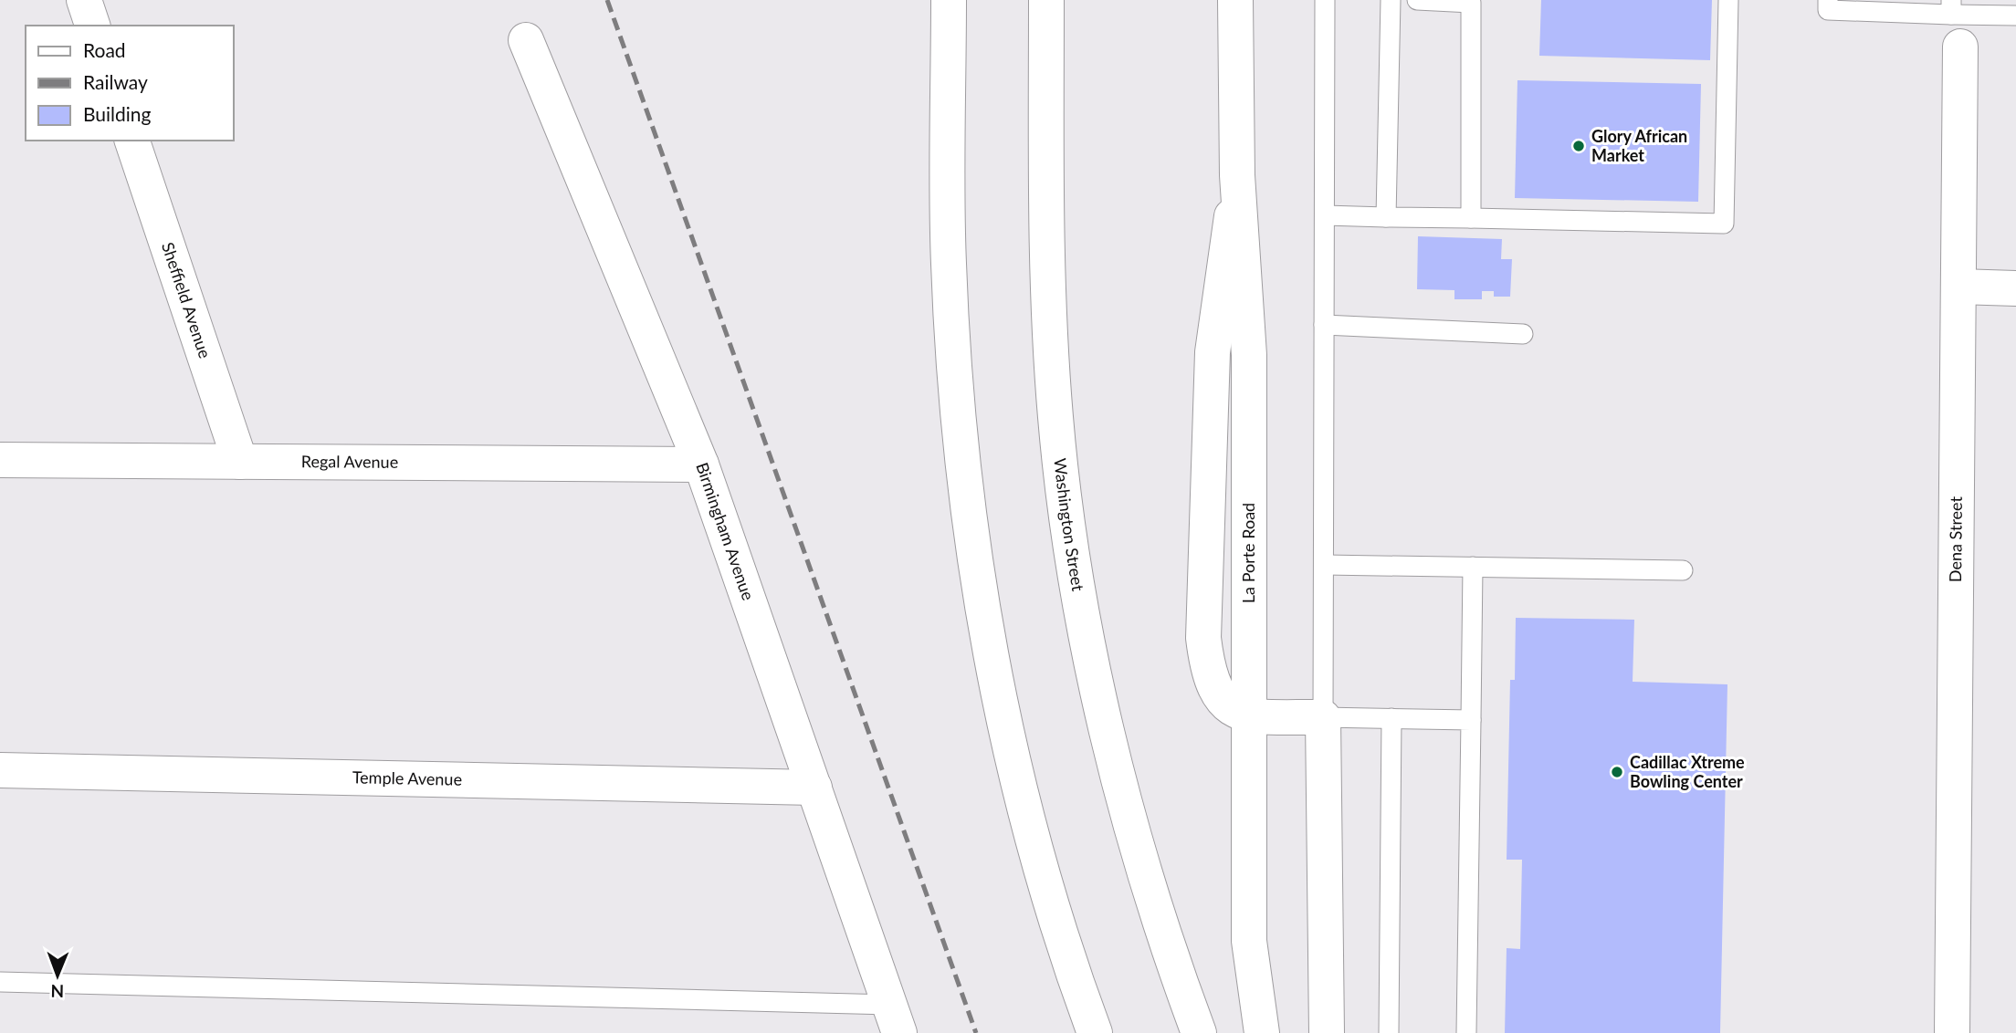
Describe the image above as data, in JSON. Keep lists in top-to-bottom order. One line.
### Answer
{"streets":{"main road":["Sheffield Avenue","Regal Avenue","Washington Street","Birmingham Avenue","Dena Street","La Porte Road","Temple Avenue"]},"crossings":[["Sheffield Avenue","Regal Avenue"],["Regal Avenue","Birmingham Avenue"],["Birmingham Avenue","Temple Avenue"]],"places":["Glory African Market","Cadillac Xtreme Bowling Center"],"legend":["Road","Railway","Building"],"north":"bottom"}
